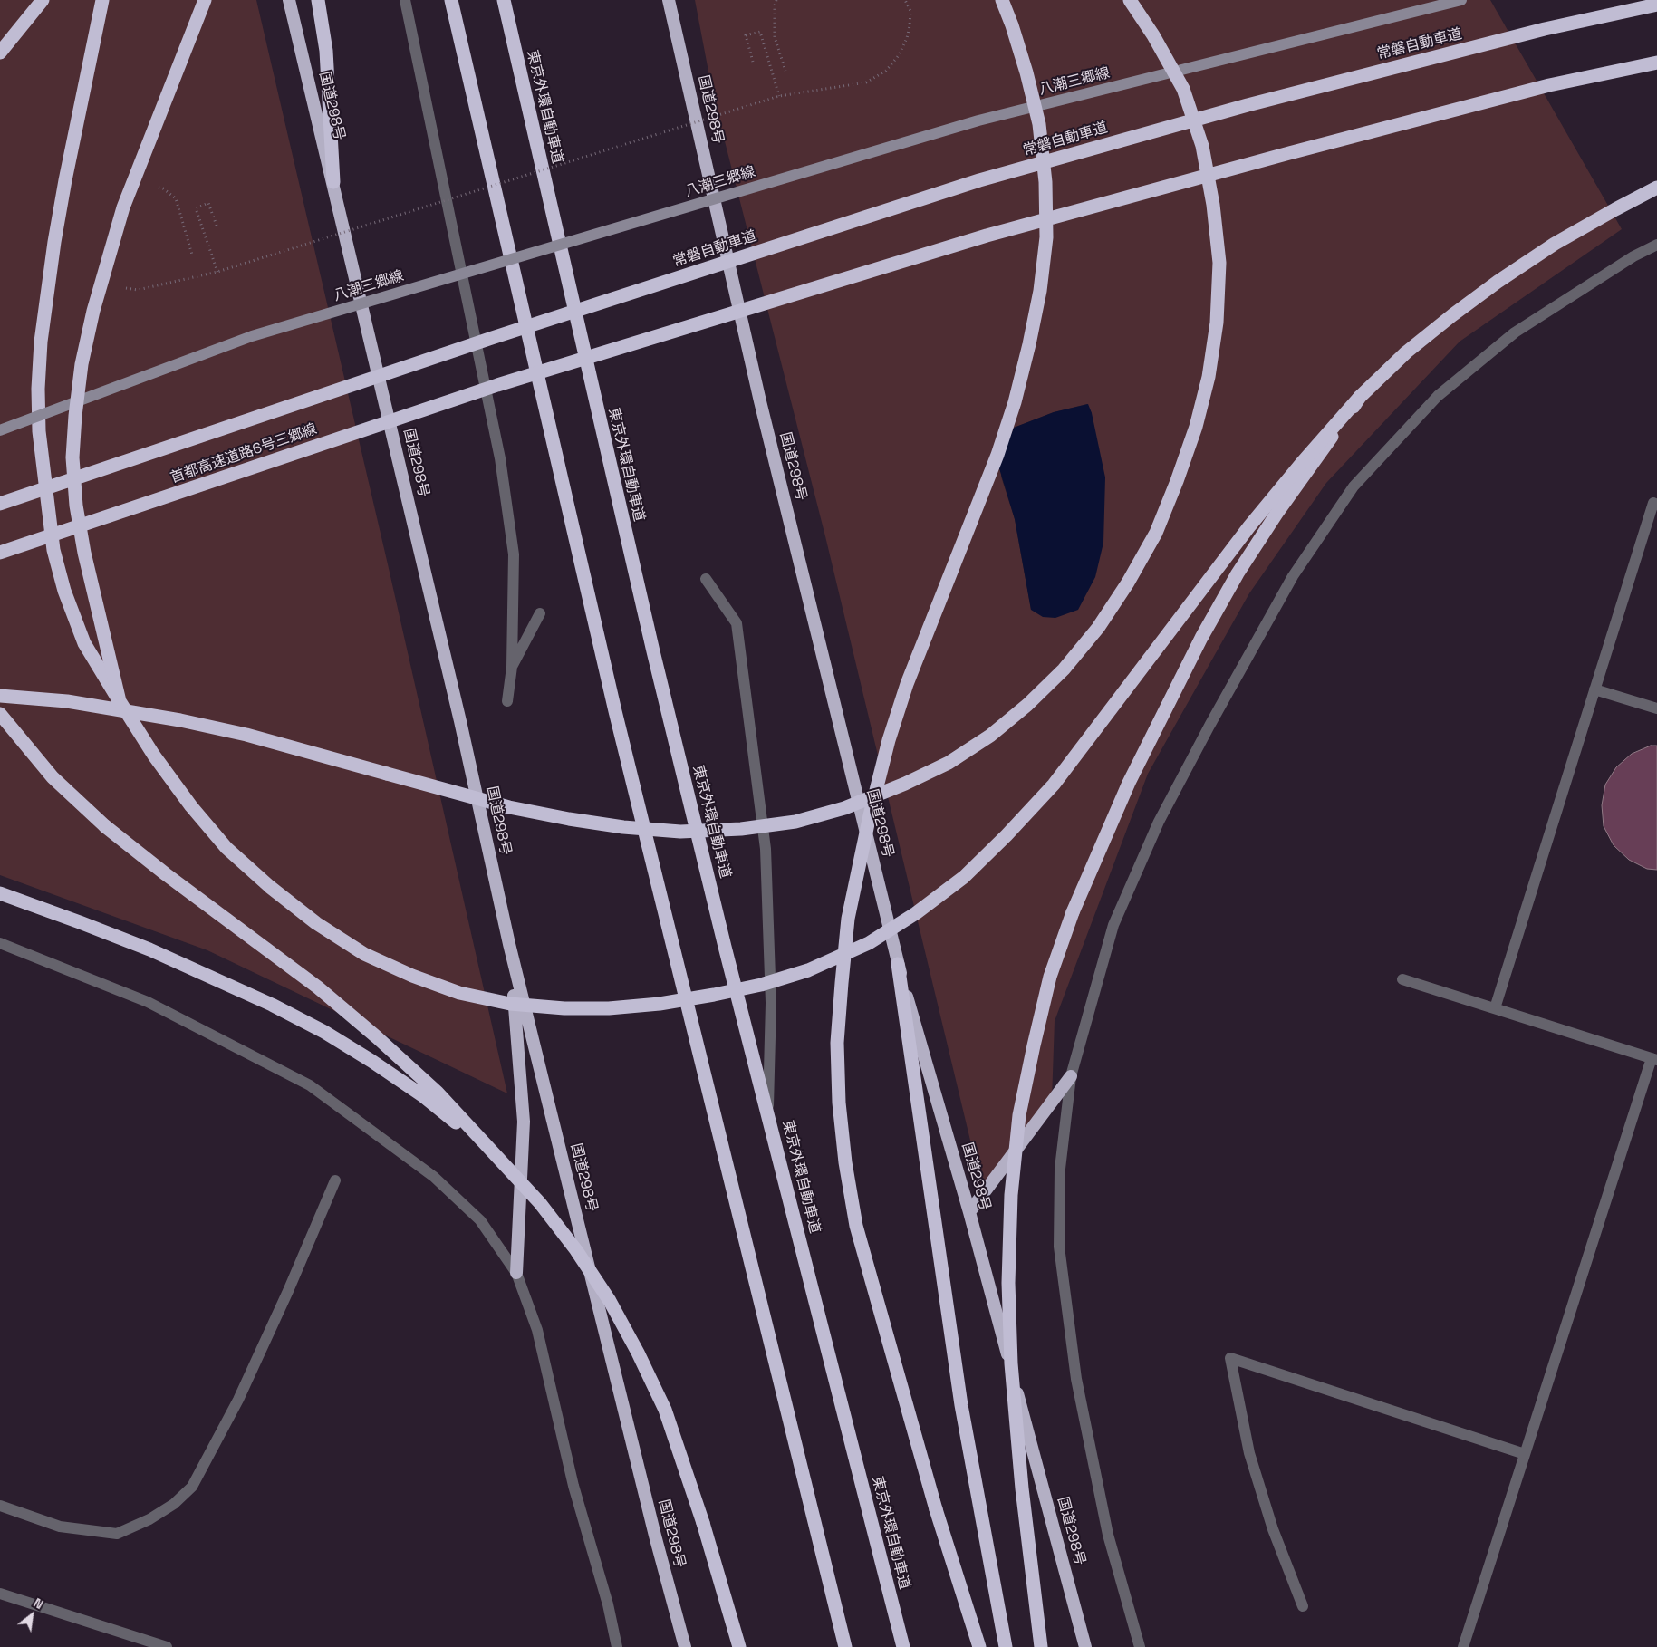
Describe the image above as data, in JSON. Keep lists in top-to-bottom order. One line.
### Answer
{"streets":{"highway":["常磐自動車道","国道298号","東京外環自動車道","首都高速道路6号三郷線"],"main road":["八潮三郷線"]},"crossings":[["常磐自動車道","首都高速道路6号三郷線"]],"north":"top right"}
